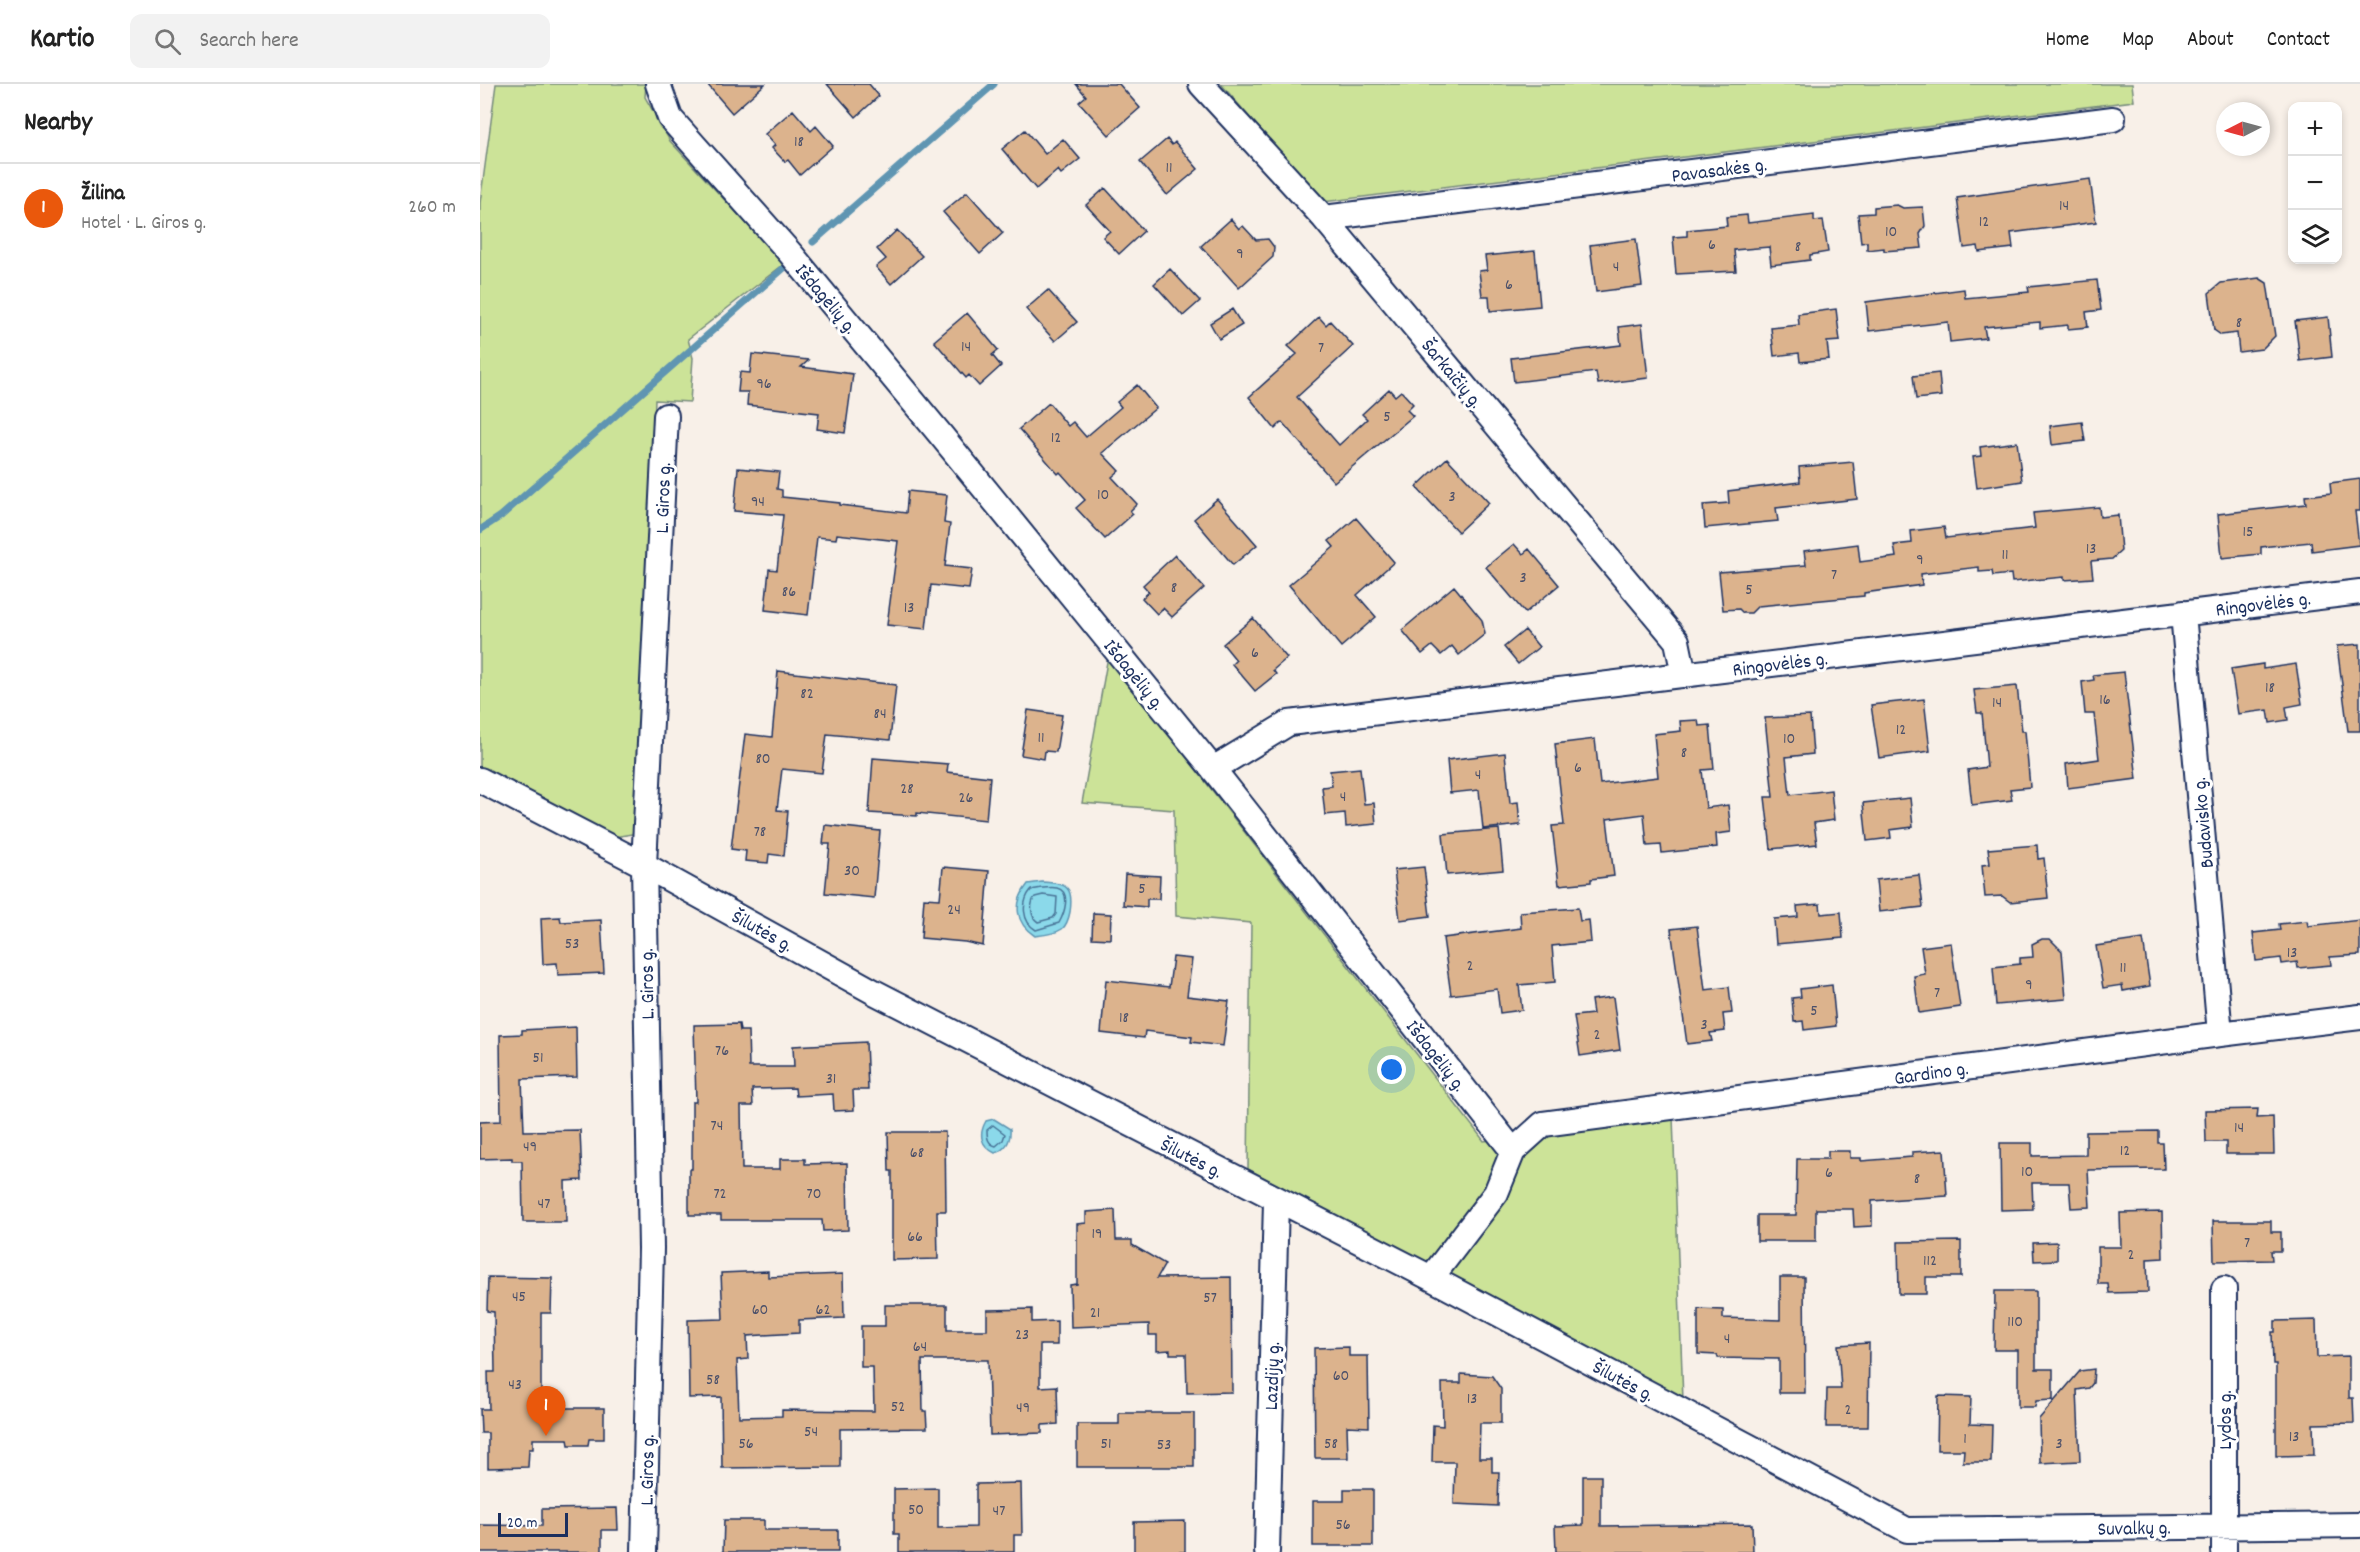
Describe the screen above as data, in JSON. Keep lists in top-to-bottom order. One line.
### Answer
{"streets":{"street":["Pavasakės g.","Išdagėlių g.","Šarkaičių g.","L. Giros g.","Ringovėlės g.","Budavisko g.","Šilutės g.","Gardino g.","Lazdijų g.","Lydos g.","Suvalkų g."]},"crossings":[["Pavasakės g.","Šarkaičių g."],["Išdagėlių g.","Ringovėlės g."],["Išdagėlių g.","Gardino g."],["Šarkaičių g.","Ringovėlės g."],["L. Giros g.","Šilutės g."],["Ringovėlės g.","Budavisko g."],["Budavisko g.","Gardino g."],["Šilutės g.","Lazdijų g."],["Šilutės g.","Suvalkų g."],["Lydos g.","Suvalkų g."]],"house_numbers":["18","11","14","12","10","6","8","9","4","6","8","14","7","96","5","12","10","3","94","15","13","11","9","7","3","8","5","86","13","6","18","82","16","14","84","12","11","10","8","80","6","4","28","4","26","78","30","5","24","53","13","2","11","9","7","5","18","3","2","76","51","31","74","14","49","12","68","10","6","8","72","70","47","19","66","7","2","112","45","57","60","62","21","110","23","4","64","60","58","43","13","52","49","2","54","13","1","56","51","58","3","53","50","47","56"],"scale_bar":"20 m","north":"left","page":{"header":"Kartio","search":"Search here","nav":["Home","Map","About","Contact"],"heading":"Nearby","map_buttons":["+","−"],"list":[{"mark":"1","name":"Žilina","note":"Hotel · L. Giros g.","value":"260 m"}],"pins":"1","scale":"20 m"}}
